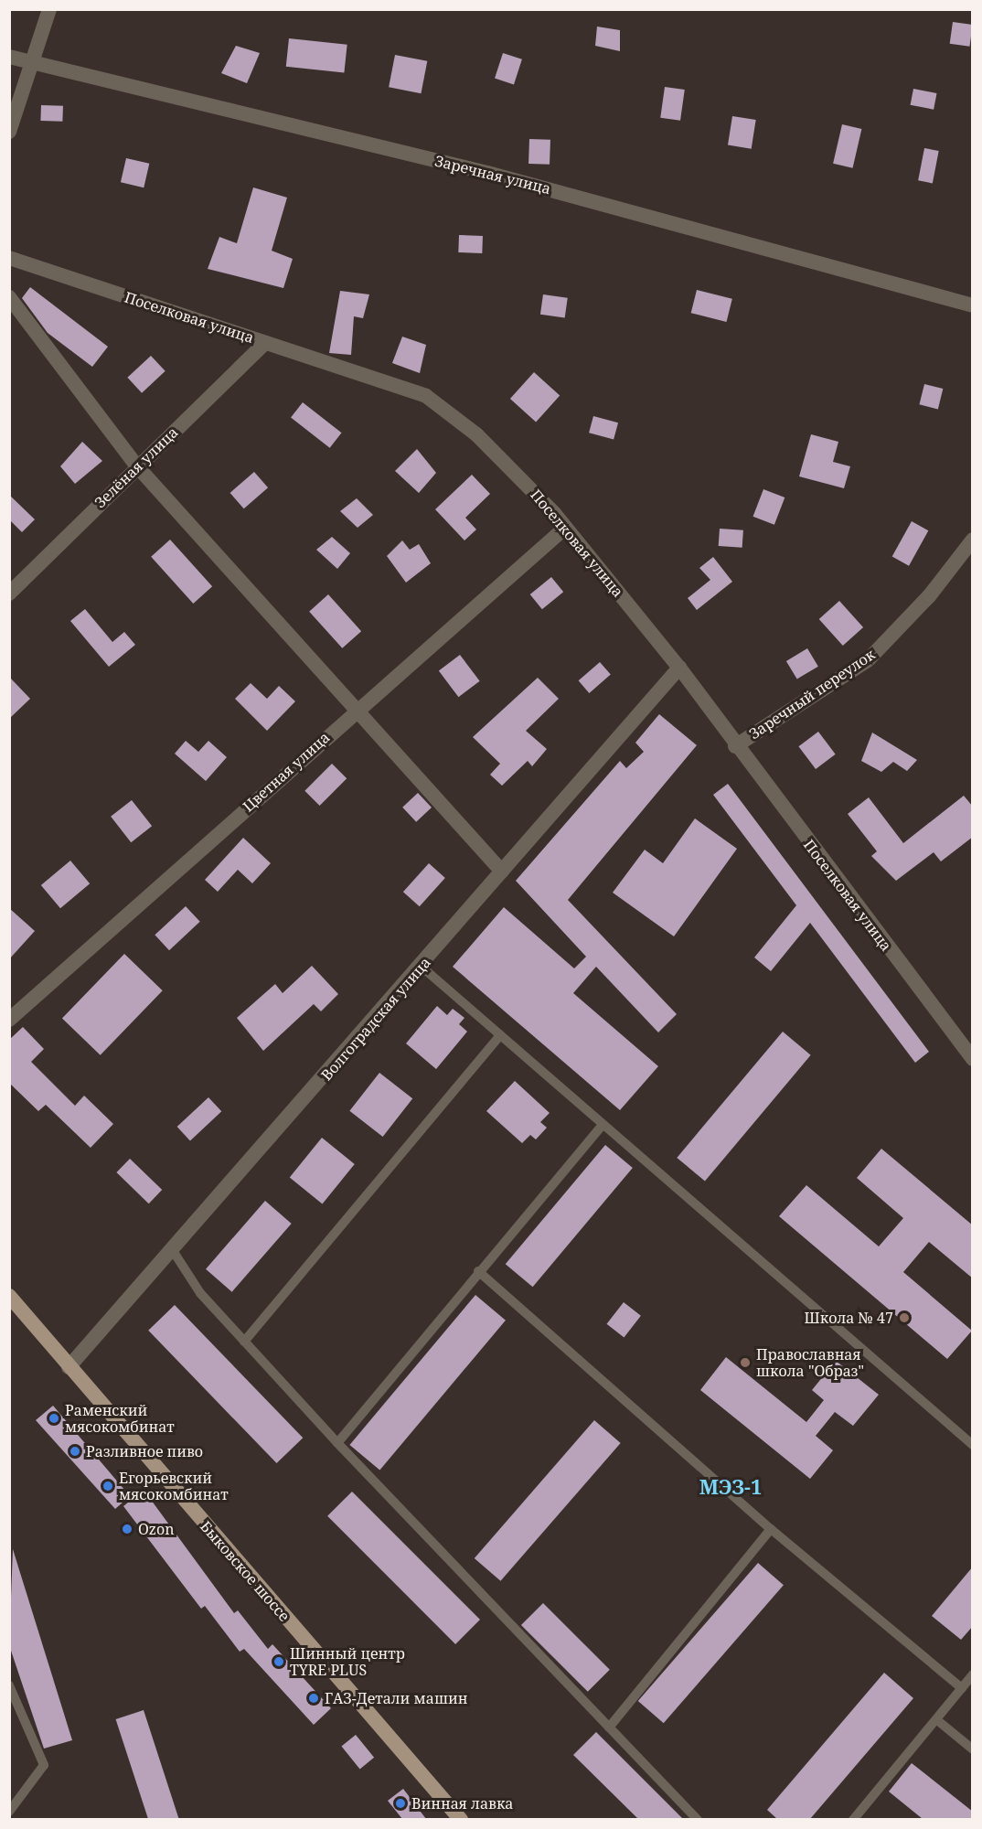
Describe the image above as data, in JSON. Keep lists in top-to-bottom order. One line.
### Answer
{"streets":{"main road":["Быковское шоссе"],"street":["Заречная улица","Поселковая улица","Зелёная улица","Заречный переулок","Цветная улица","Волгоградская улица"]},"crossings":[["Поселковая улица","Зелёная улица"],["Поселковая улица","Заречный переулок"],["Поселковая улица","Цветная улица"],["Поселковая улица","Волгоградская улица"],["Волгоградская улица","Быковское шоссе"]],"districts":["МЭЗ-1"],"places":["Школа № 47","Православная школа \"Образ\"","Раменский мясокомбинат","Разливное пиво","Егорьевский мясокомбинат","Ozon","Шинный центр TYRE PLUS","ГАЗ-Детали машин","Винная лавка"]}
